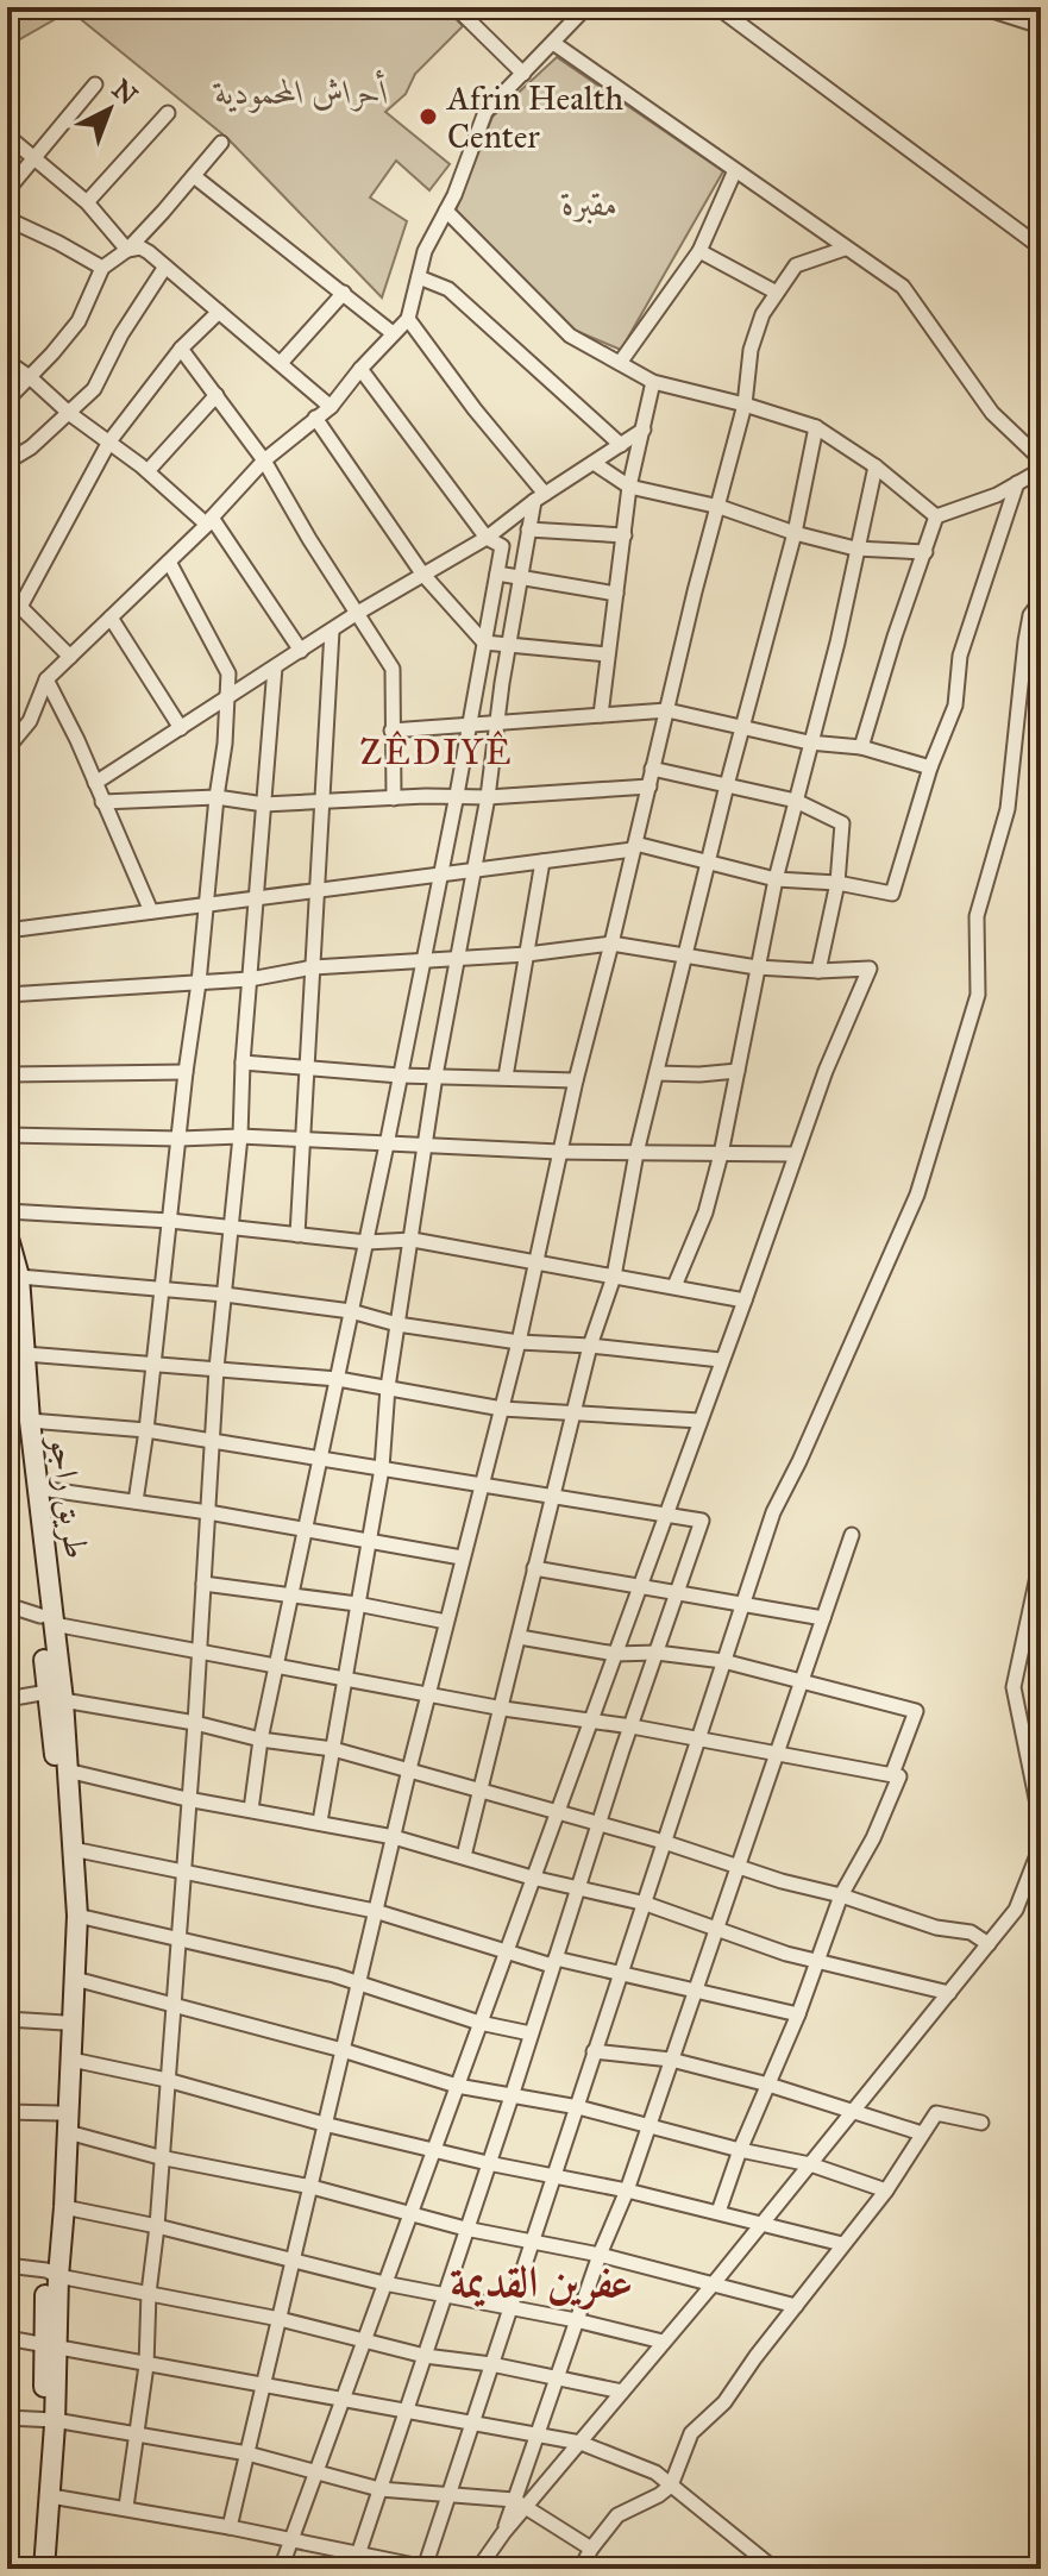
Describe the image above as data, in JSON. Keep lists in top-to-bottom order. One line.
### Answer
{"streets":{"main road":["طريق راجو"]},"districts":["ZÊDIYÊ","عفرين القديمة"],"parks":["أحراش المحمودية","مقبرة"],"places":["Afrin Health Center"],"north":"top right"}
